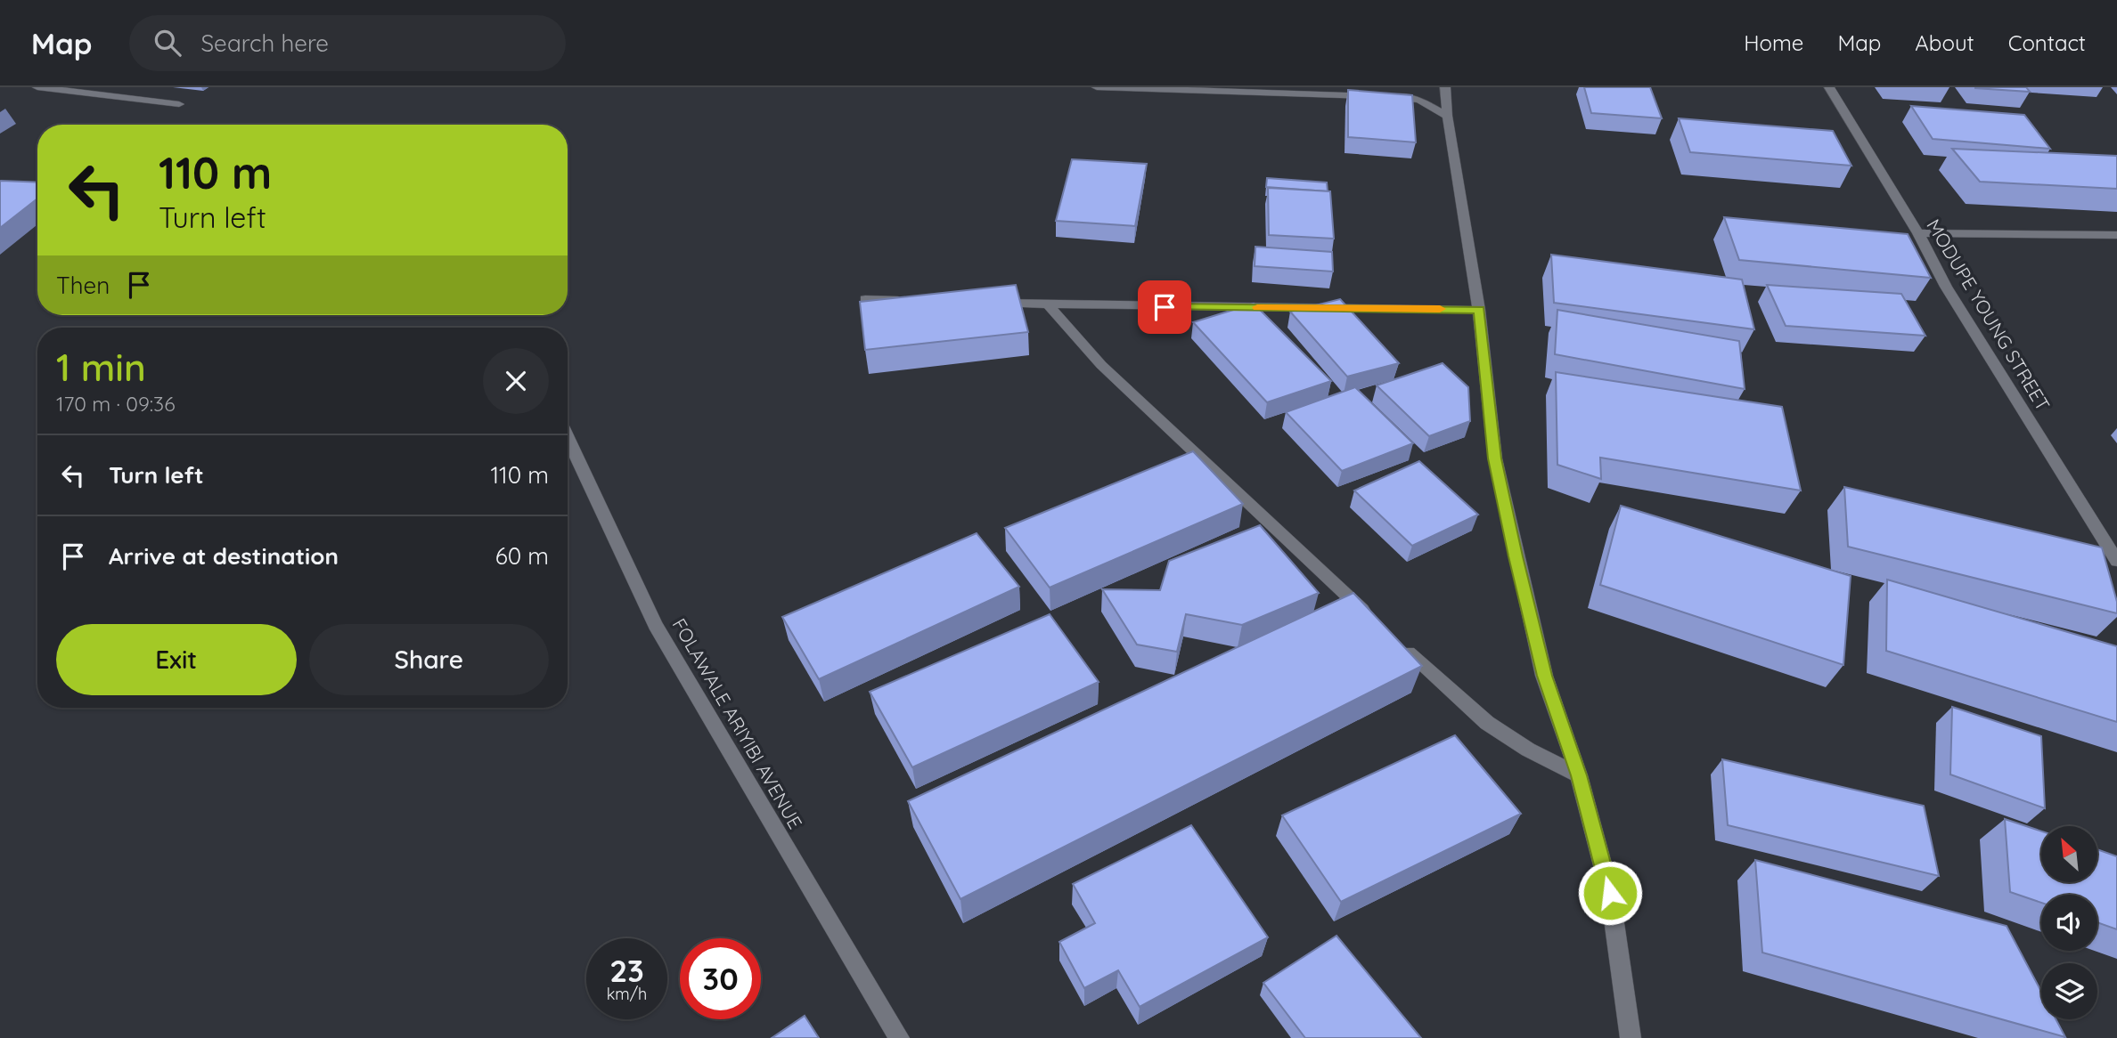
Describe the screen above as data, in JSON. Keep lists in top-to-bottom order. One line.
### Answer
{"streets":{"street":["MODUPE YOUNG STREET","FOLAWALE ARIYIBI AVENUE"]},"north":"top left","page":{"header":"Map","search":"Search here","nav":["Home","Map","About","Contact"],"turn":["110 m","Turn left"],"then":"Then","heading":["1 min","170 m · 09:36"],"list":[{"name":"Turn left","value":"110 m"},{"name":"Arrive at destination","value":"60 m"}],"buttons":["Exit","Share"],"speed":"23 km/h","limit":"30"}}
